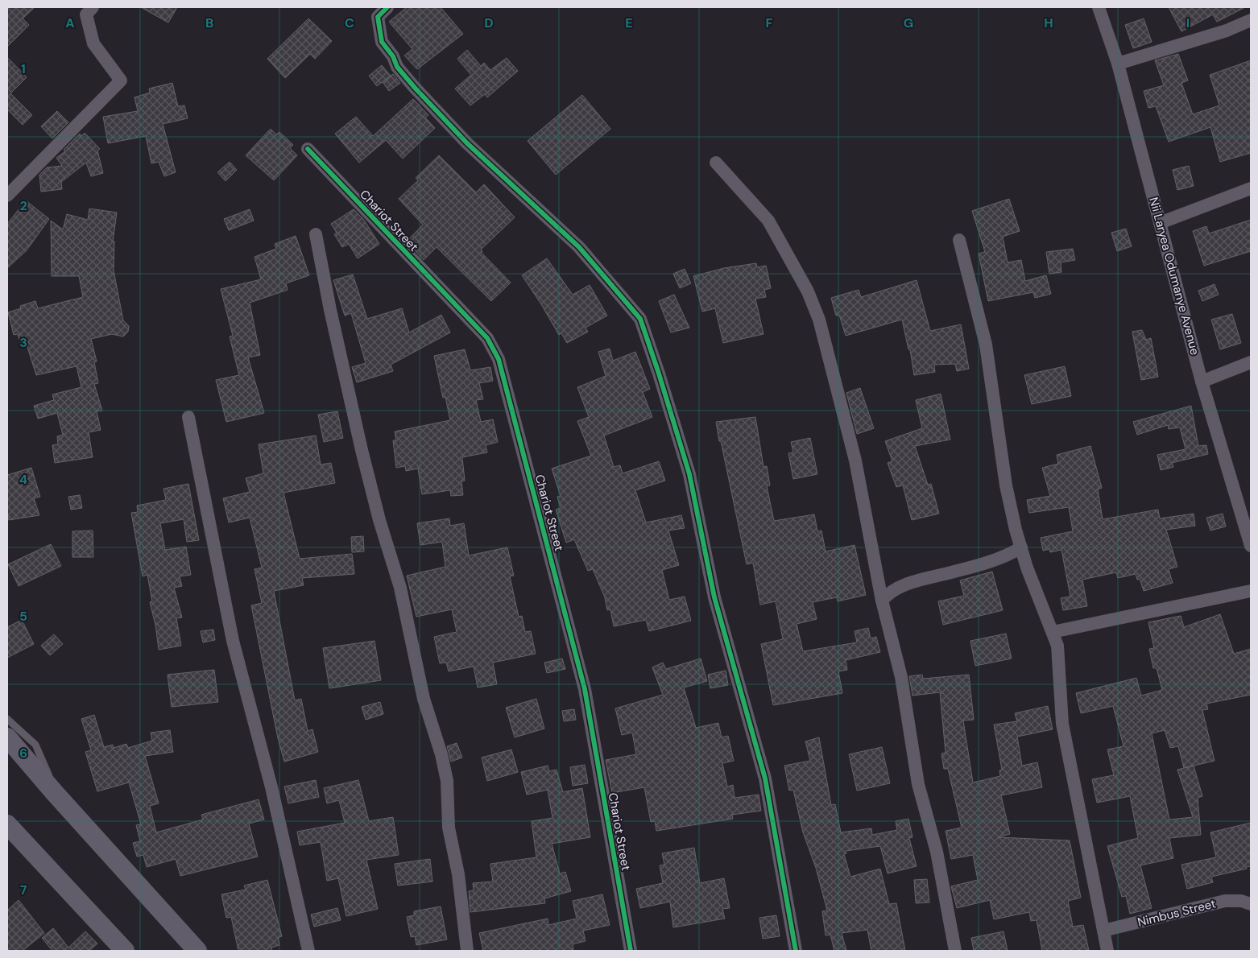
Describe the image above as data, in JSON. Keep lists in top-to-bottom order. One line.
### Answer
{"streets":{"street":["Chariot Street","Nii Laryea Odumanye Avenue","Nimbus Street"]},"grid":{"columns":["A","B","C","D","E","F","G","H","I"],"rows":["1","2","3","4","5","6","7"]}}
